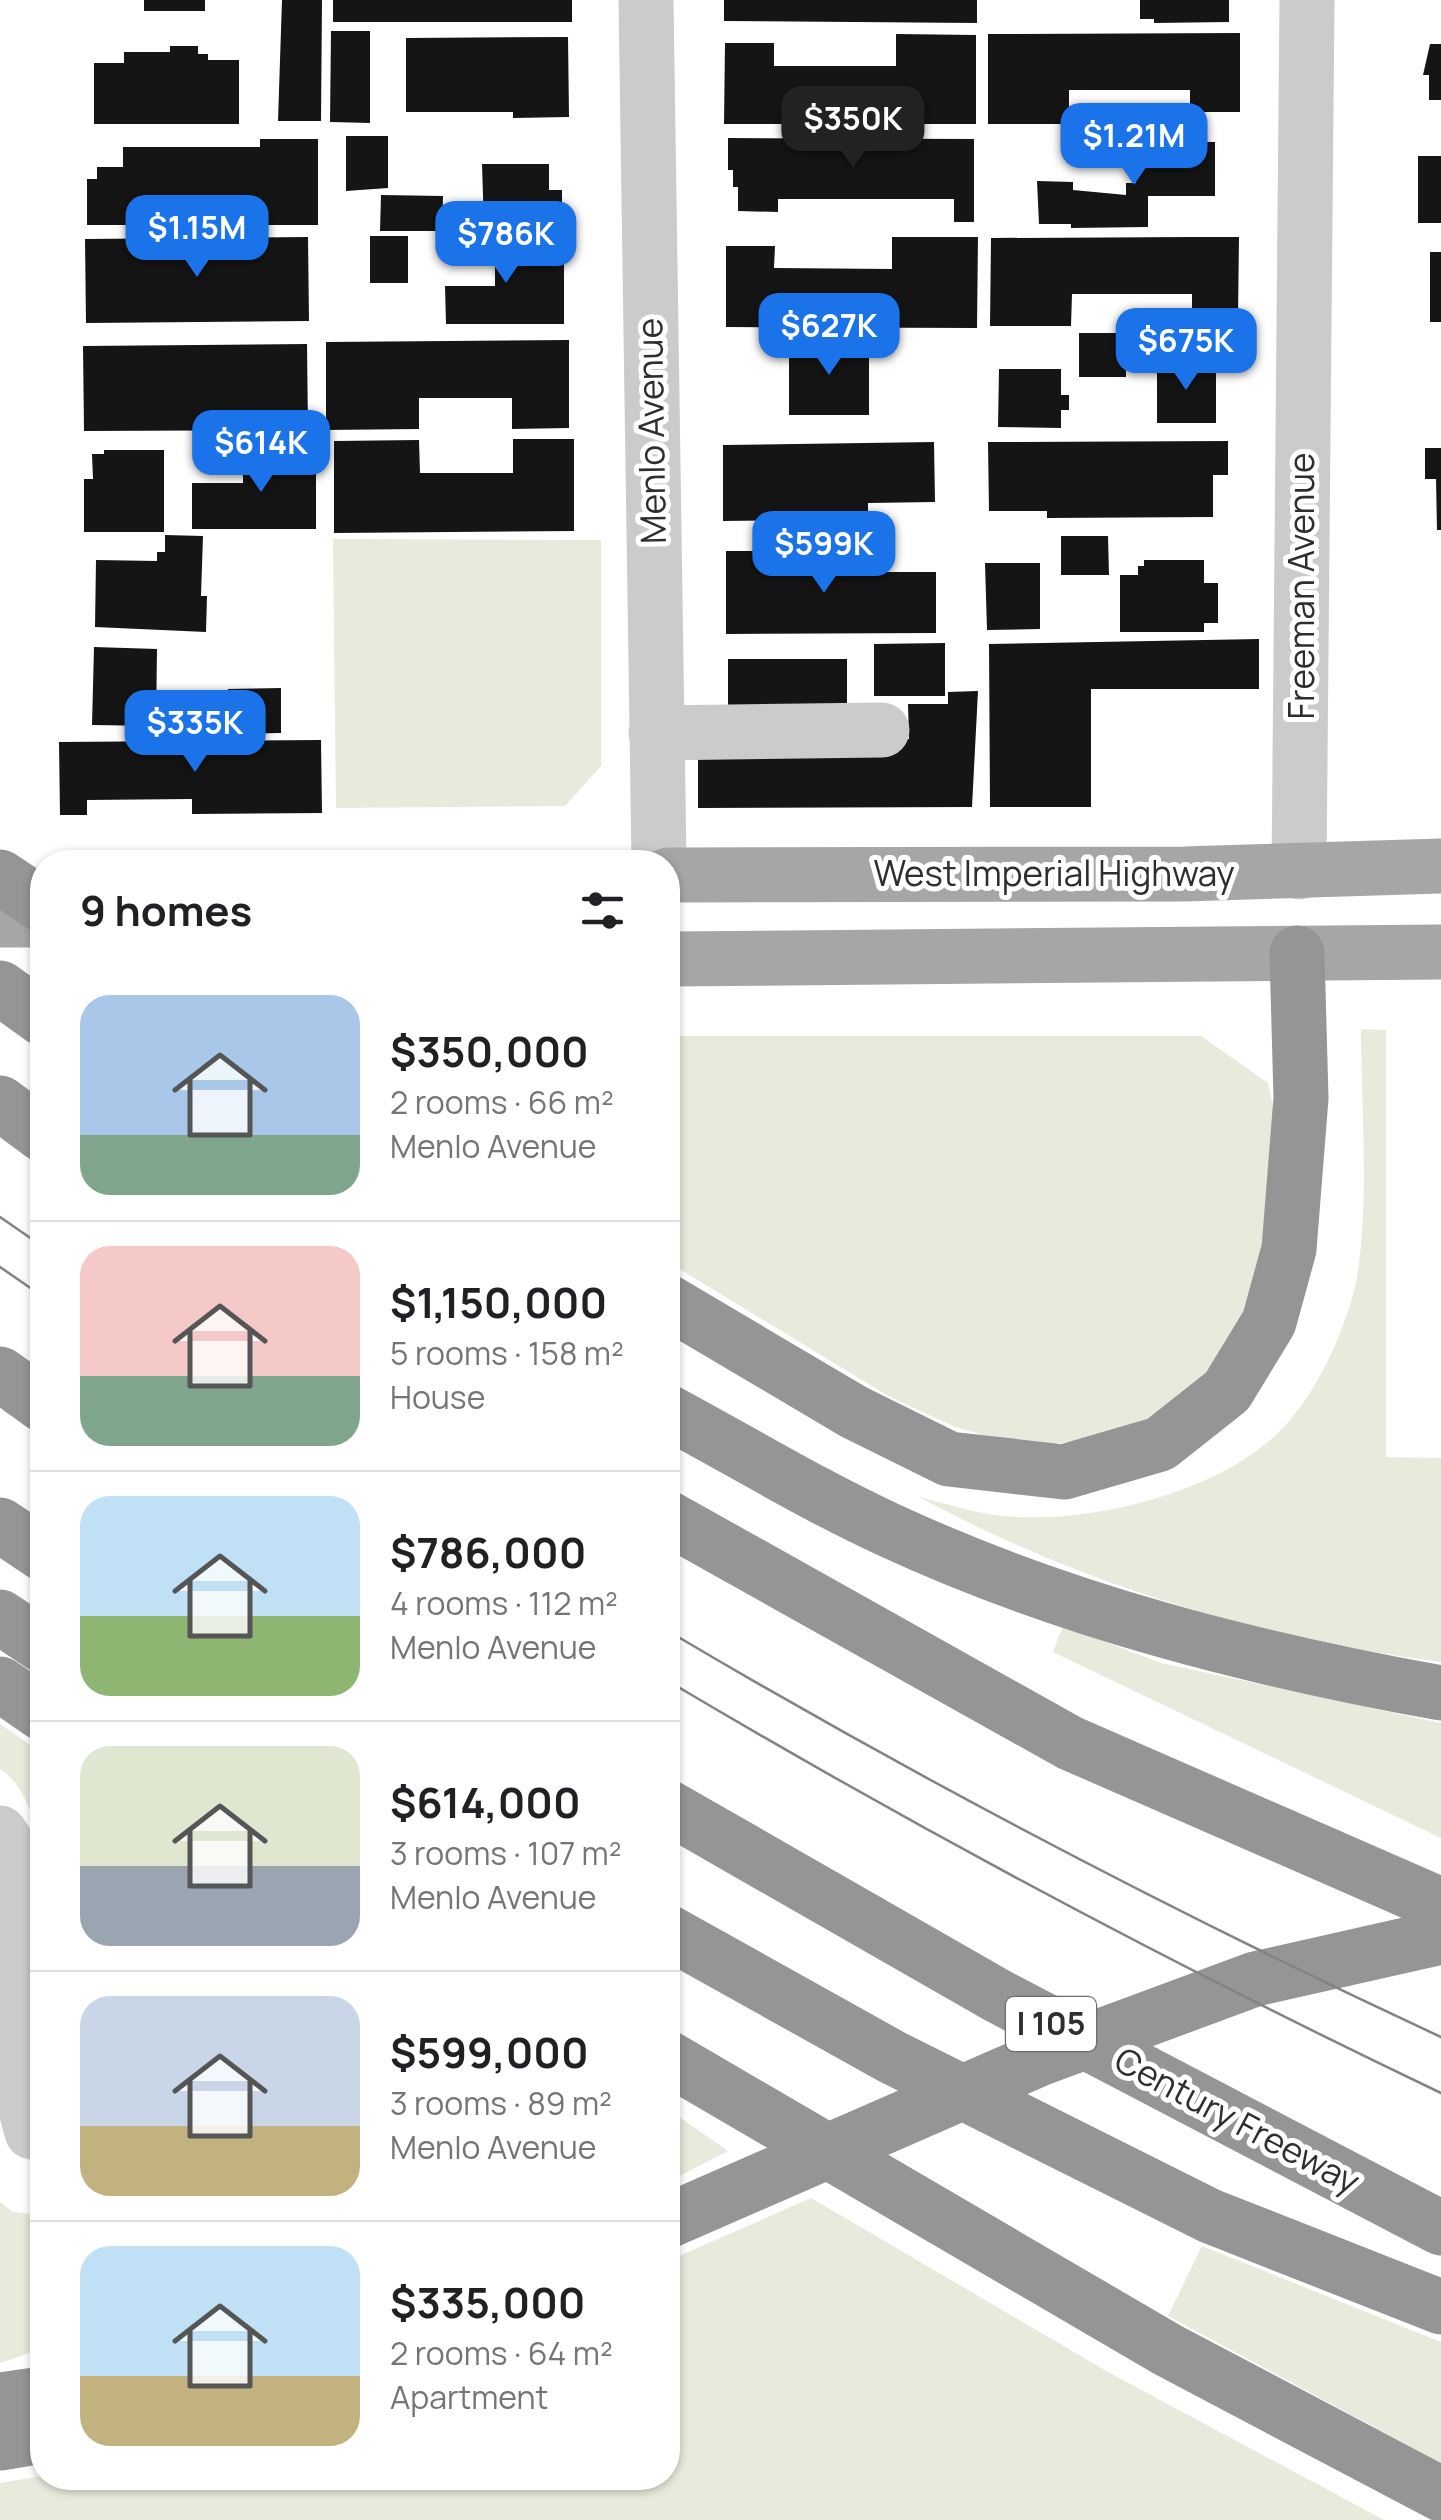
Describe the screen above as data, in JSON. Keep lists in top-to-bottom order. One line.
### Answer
{"streets":{"highway":["I 105","Century Freeway"],"main road":["West Imperial Highway"],"street":["Menlo Avenue","Freeman Avenue"]},"crossings":[["Freeman Avenue","West Imperial Highway"]],"page":{"price":["$350K","$1.21M","$1.15M","$786K","$627K","$675K","$614K","$599K","$335K"],"heading":"9 homes","list":[{"name":"$350,000","note":"2 rooms · 66 m² · Menlo Avenue"},{"name":"$1,150,000","note":"5 rooms · 158 m² · House"},{"name":"$786,000","note":"4 rooms · 112 m² · Menlo Avenue"},{"name":"$614,000","note":"3 rooms · 107 m² · Menlo Avenue"},{"name":"$599,000","note":"3 rooms · 89 m² · Menlo Avenue"},{"name":"$335,000","note":"2 rooms · 64 m² · Apartment"}]}}
